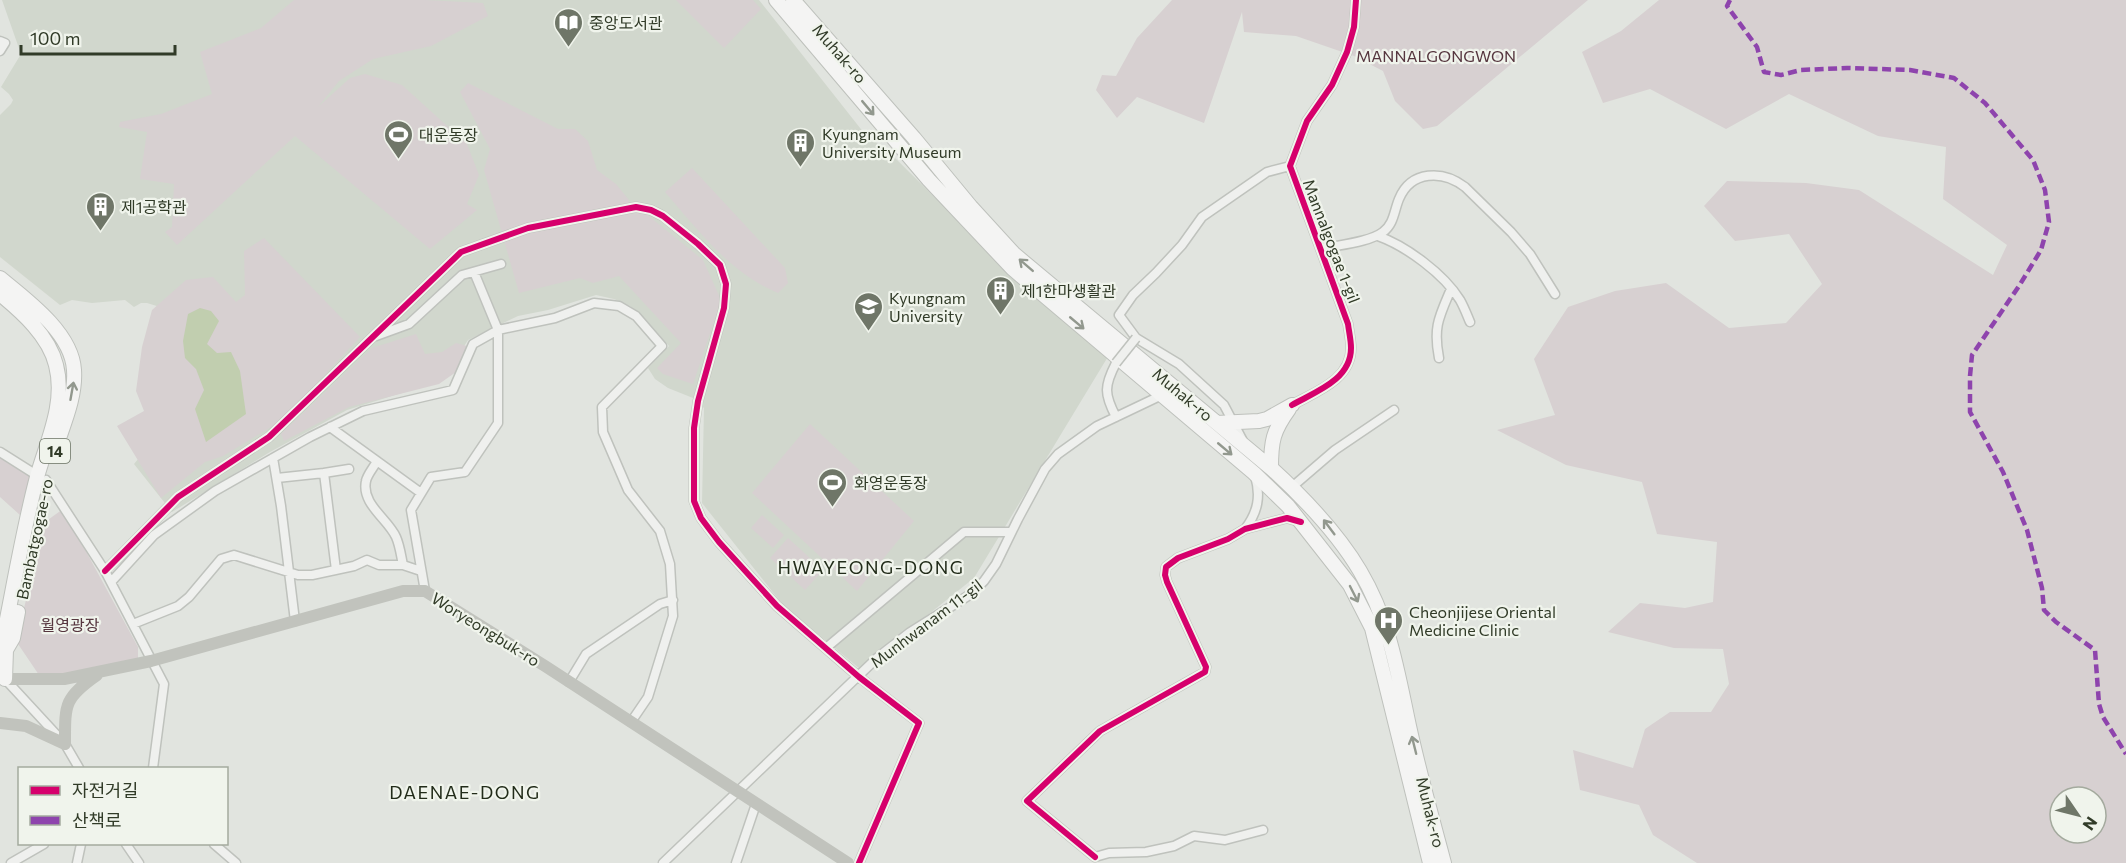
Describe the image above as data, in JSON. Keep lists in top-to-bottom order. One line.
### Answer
{"streets":{"main road":["Muhak-ro","14","Bambatgogae-ro","Woryeongbuk-ro"],"street":["Mannalgogae 1-gil","Munhwanam 11-gil"]},"crossings":[["Muhak-ro","Munhwanam 11-gil"],["Bambatgogae-ro","Woryeongbuk-ro"],["Munhwanam 11-gil","Woryeongbuk-ro"]],"districts":["HWAYEONG-DONG","DAENAE-DONG"],"parks":["MANNALGONGWON","월영광장"],"places":{"library":["중앙도서관"],"sports":["대운동장","화영운동장"],"building":["Kyungnam University Museum","제1공학관","제1한마생활관"],"school or university":["Kyungnam University"],"hospital":["Cheonjijese Oriental Medicine Clinic"]},"legend":["자전거길","산책로"],"scale_bar":"100 m","north":"bottom right"}
